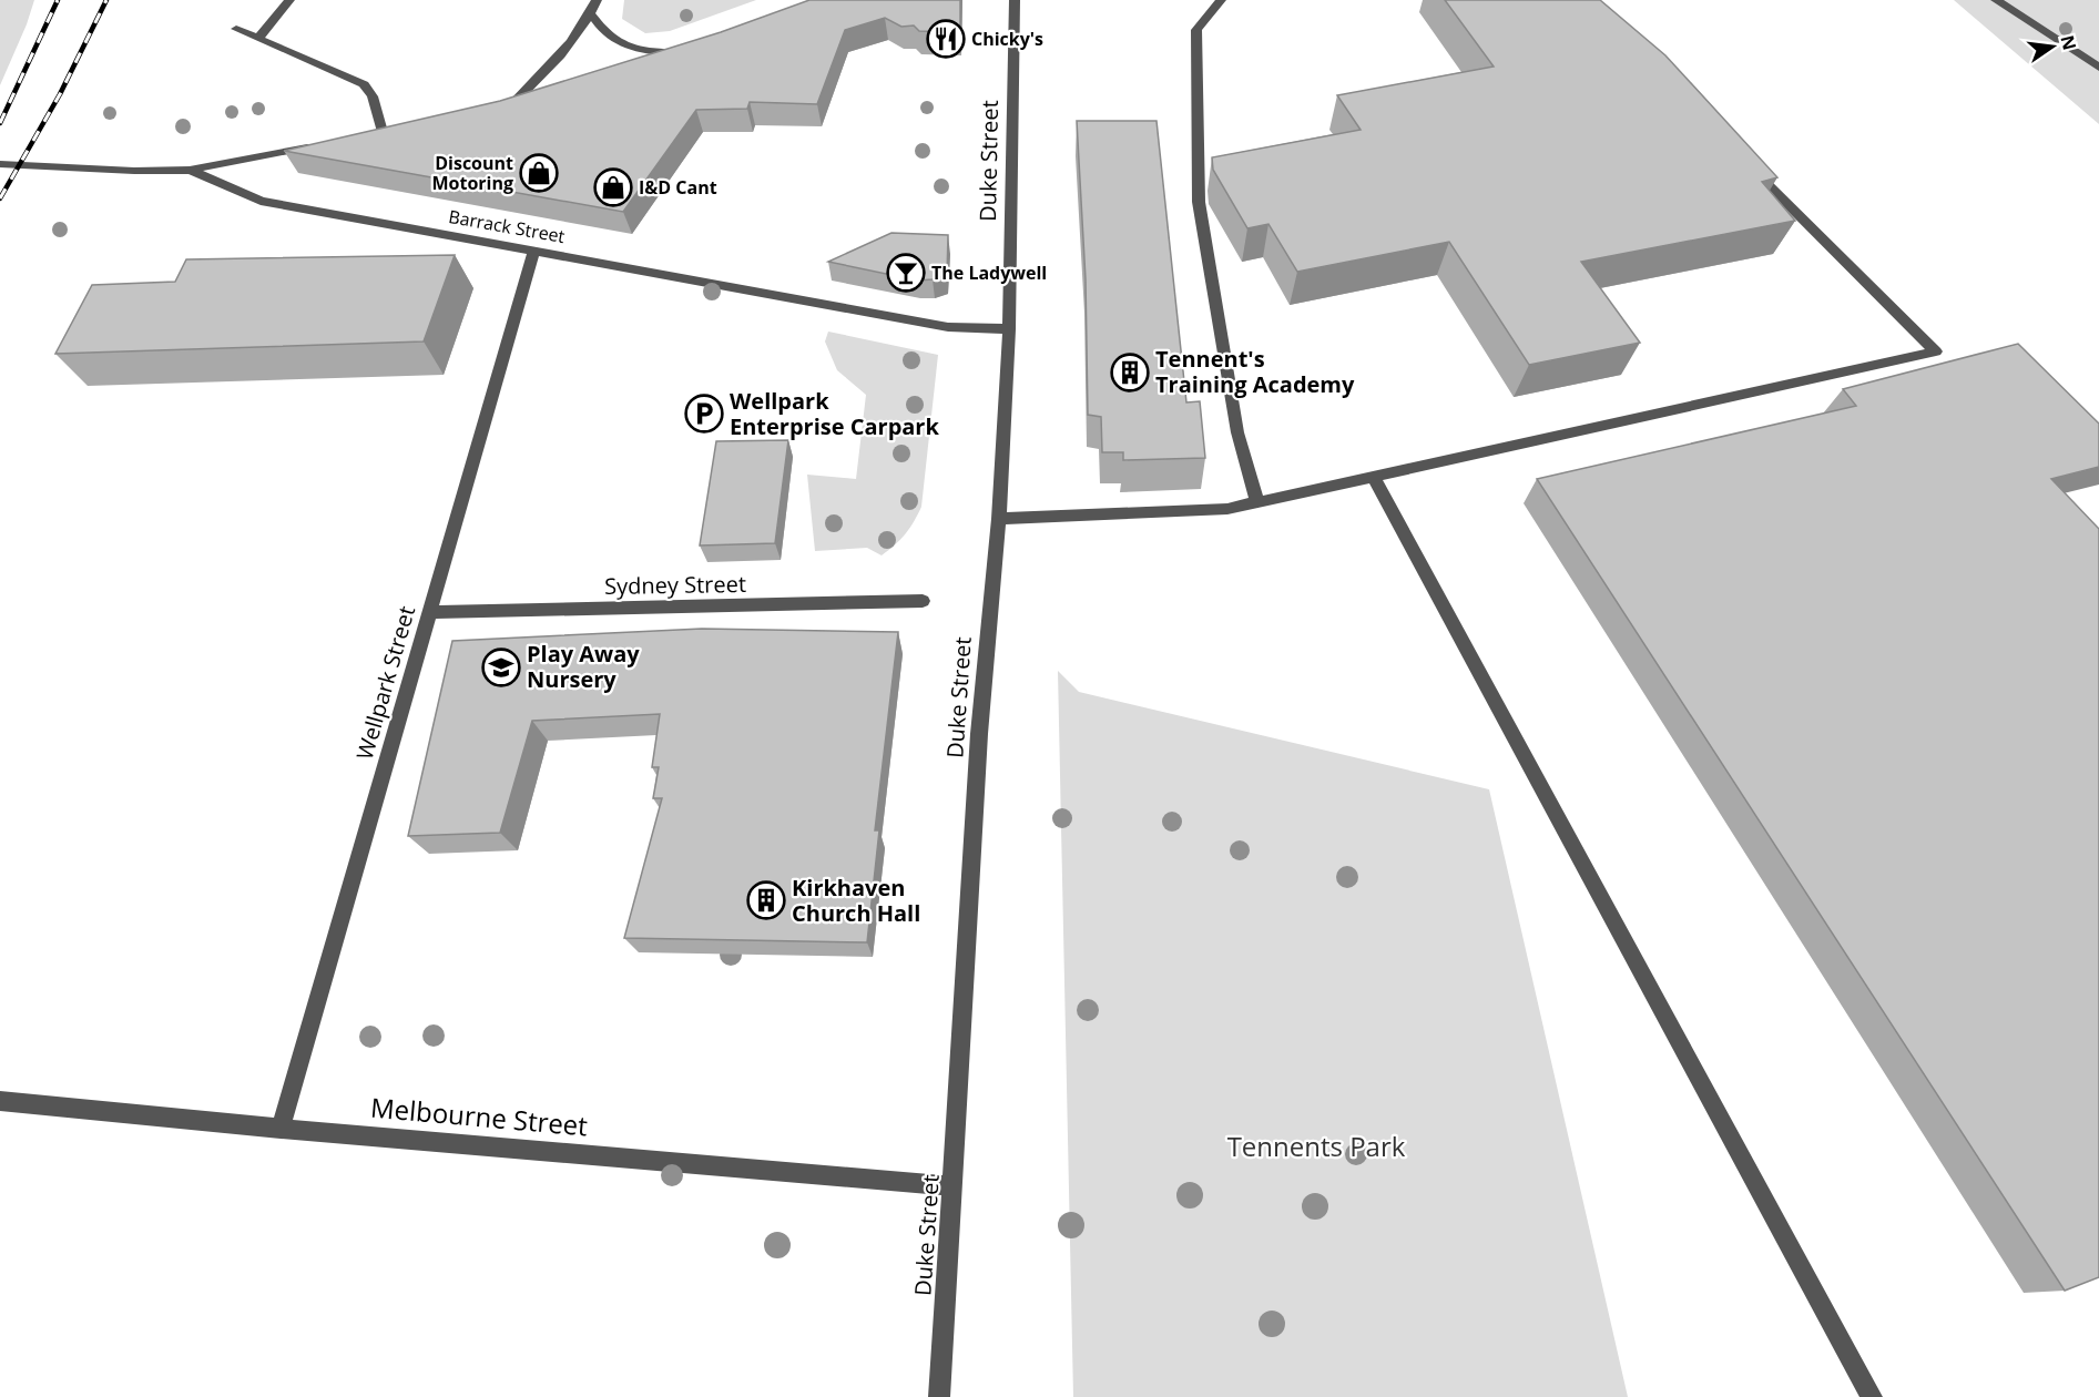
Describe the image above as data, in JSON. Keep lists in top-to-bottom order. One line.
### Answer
{"streets":{"street":["Duke Street","Barrack Street","Sydney Street","Wellpark Street","Melbourne Street"]},"crossings":[["Duke Street","Barrack Street"],["Duke Street","Melbourne Street"],["Barrack Street","Wellpark Street"],["Sydney Street","Wellpark Street"],["Wellpark Street","Melbourne Street"]],"parks":["Tennents Park"],"places":{"restaurant":["Chicky's"],"shop":["Discount Motoring","I&D Cant"],"bar":["The Ladywell"],"building":["Tennent's Training Academy","Kirkhaven Church Hall"],"parking":["Wellpark Enterprise Carpark"],"school or university":["Play Away Nursery"]},"north":"right"}
